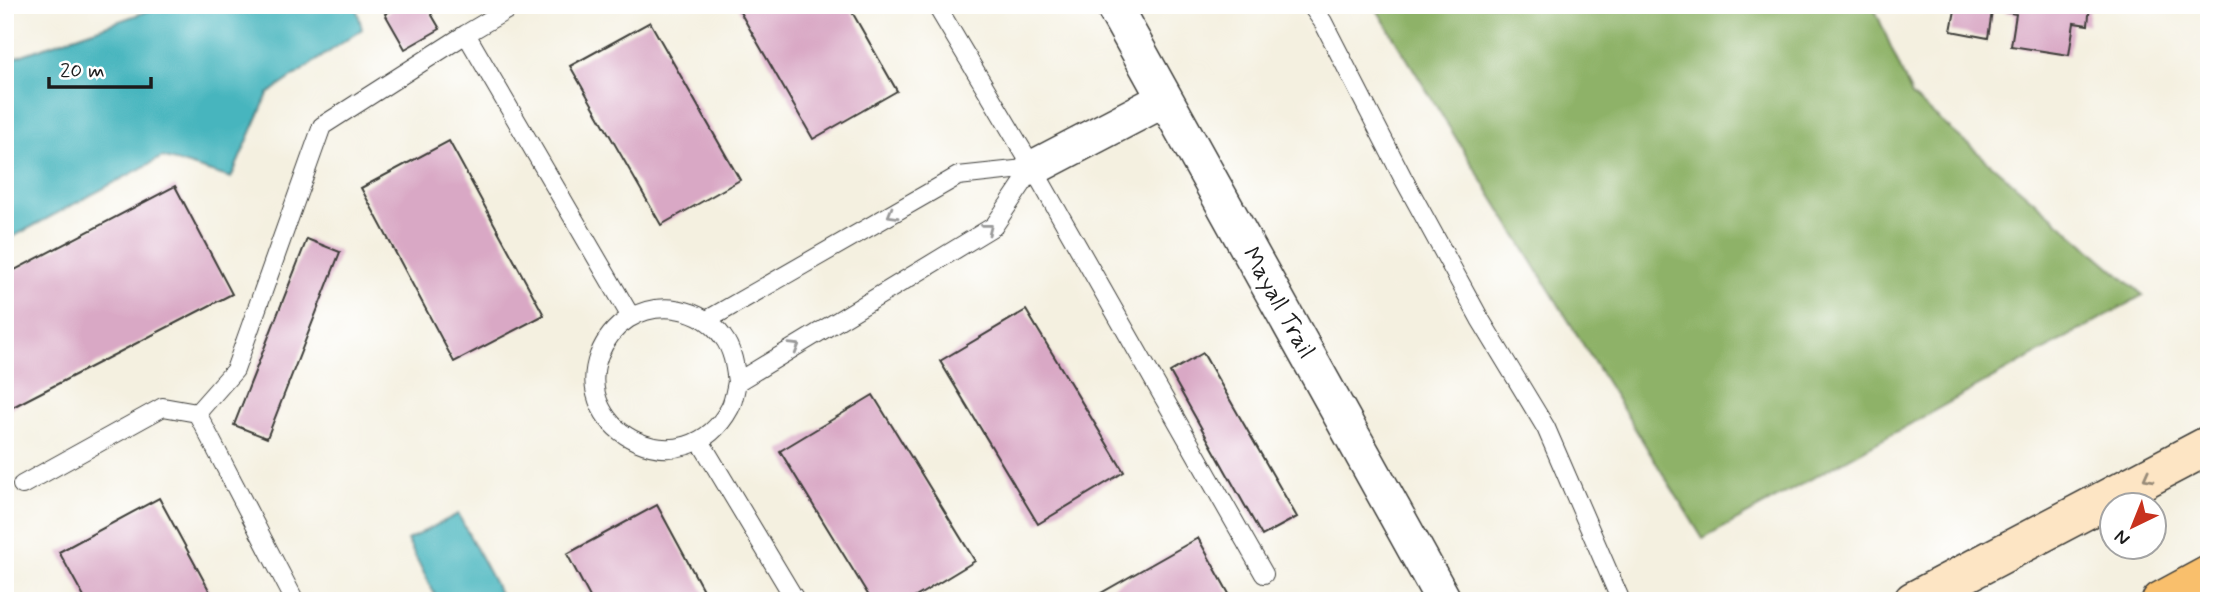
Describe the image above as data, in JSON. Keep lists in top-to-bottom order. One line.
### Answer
{"streets":{"street":["Mayall Trail"]},"scale_bar":"20 m","north":"bottom left"}
